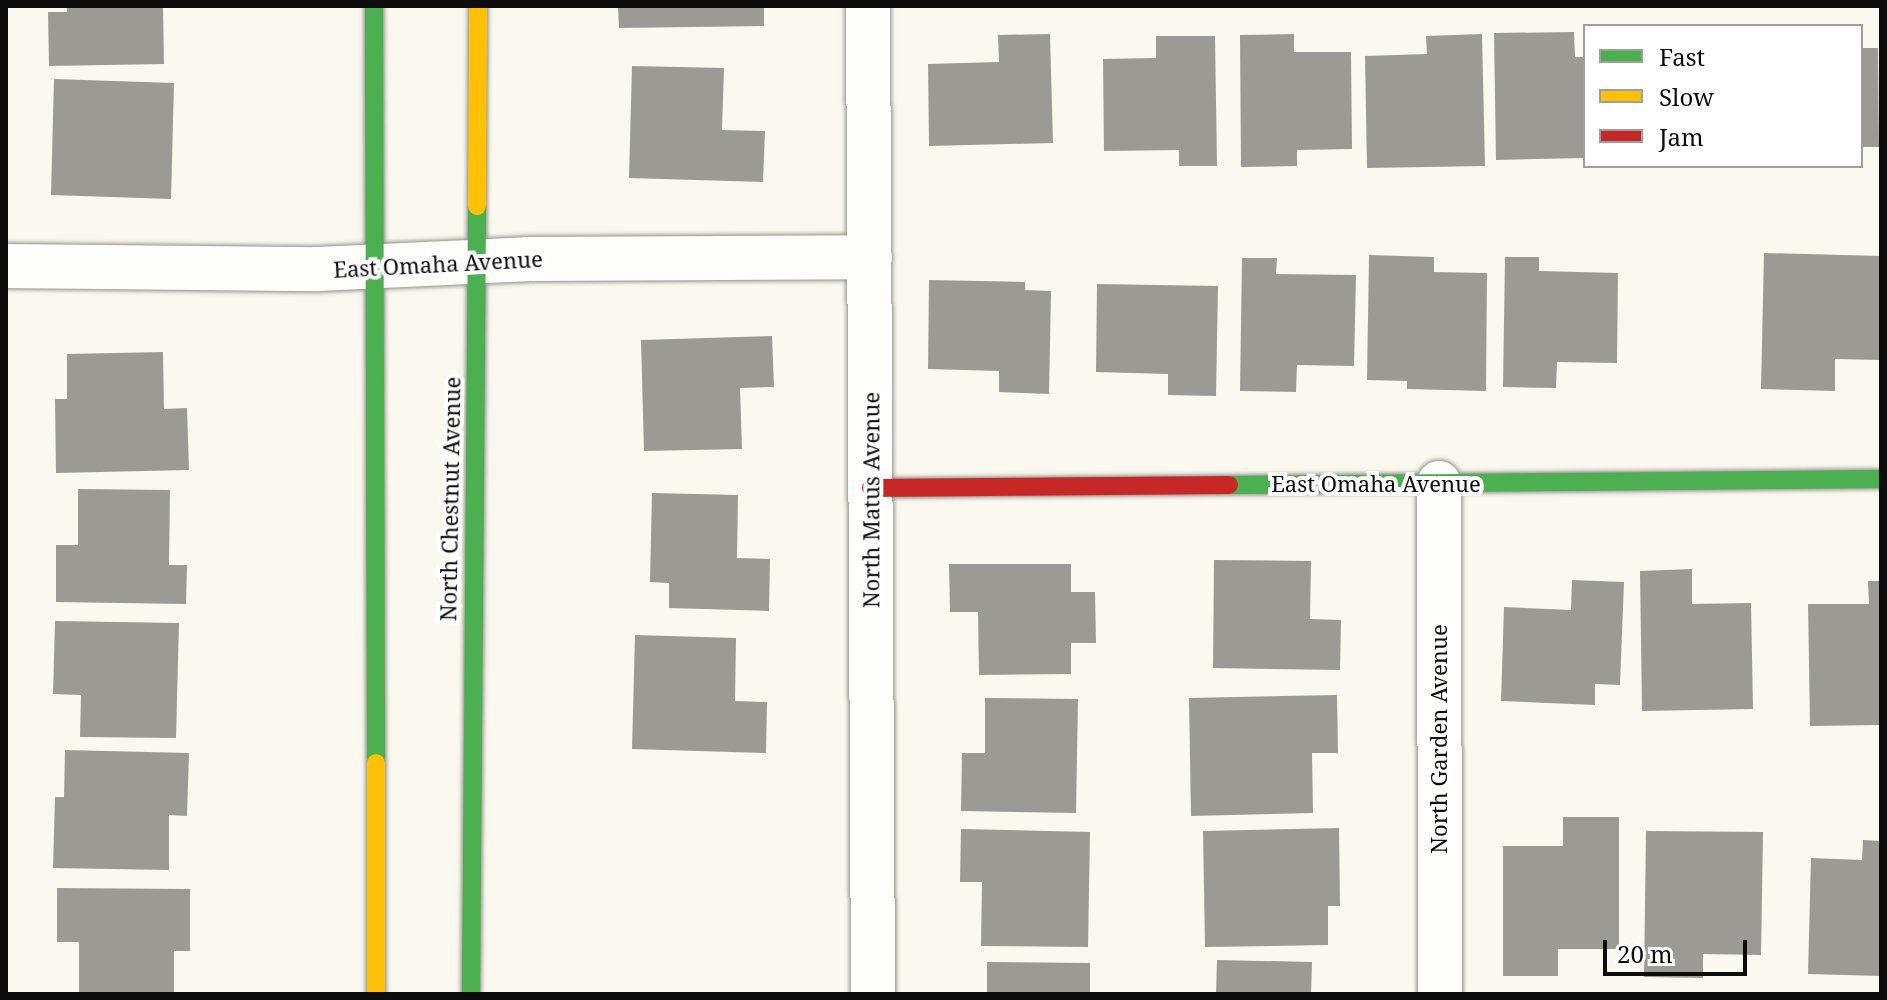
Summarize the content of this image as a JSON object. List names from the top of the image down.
{
  "streets": {
    "main road": ["East Omaha Avenue", "North Chestnut Avenue"],
    "street": ["North Matus Avenue", "North Garden Avenue"]
  },
  "crossings": [
    ["East Omaha Avenue", "North Chestnut Avenue"],
    ["East Omaha Avenue", "North Matus Avenue"],
    ["East Omaha Avenue", "North Garden Avenue"]
  ],
  "legend": ["Fast", "Slow", "Jam"],
  "scale_bar": "20 m"
}
